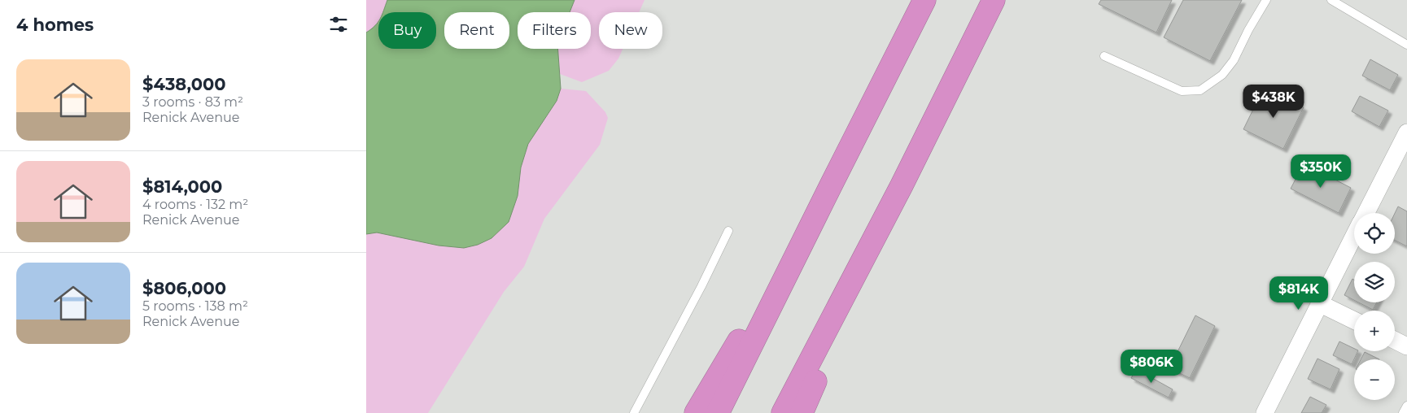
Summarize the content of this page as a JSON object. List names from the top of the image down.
{
  "page": {
    "heading": "4 homes",
    "chip": [
      "Buy",
      "Rent",
      "Filters",
      "New"
    ],
    "list": [
      {
        "name": "$438,000",
        "note": "3 rooms · 83 m² · Renick Avenue"
      },
      {
        "name": "$814,000",
        "note": "4 rooms · 132 m² · Renick Avenue"
      },
      {
        "name": "$806,000",
        "note": "5 rooms · 138 m² · Renick Avenue"
      }
    ],
    "price": [
      "$438K",
      "$350K",
      "$814K",
      "$806K"
    ],
    "map_buttons": ["+", "−"]
  }
}
